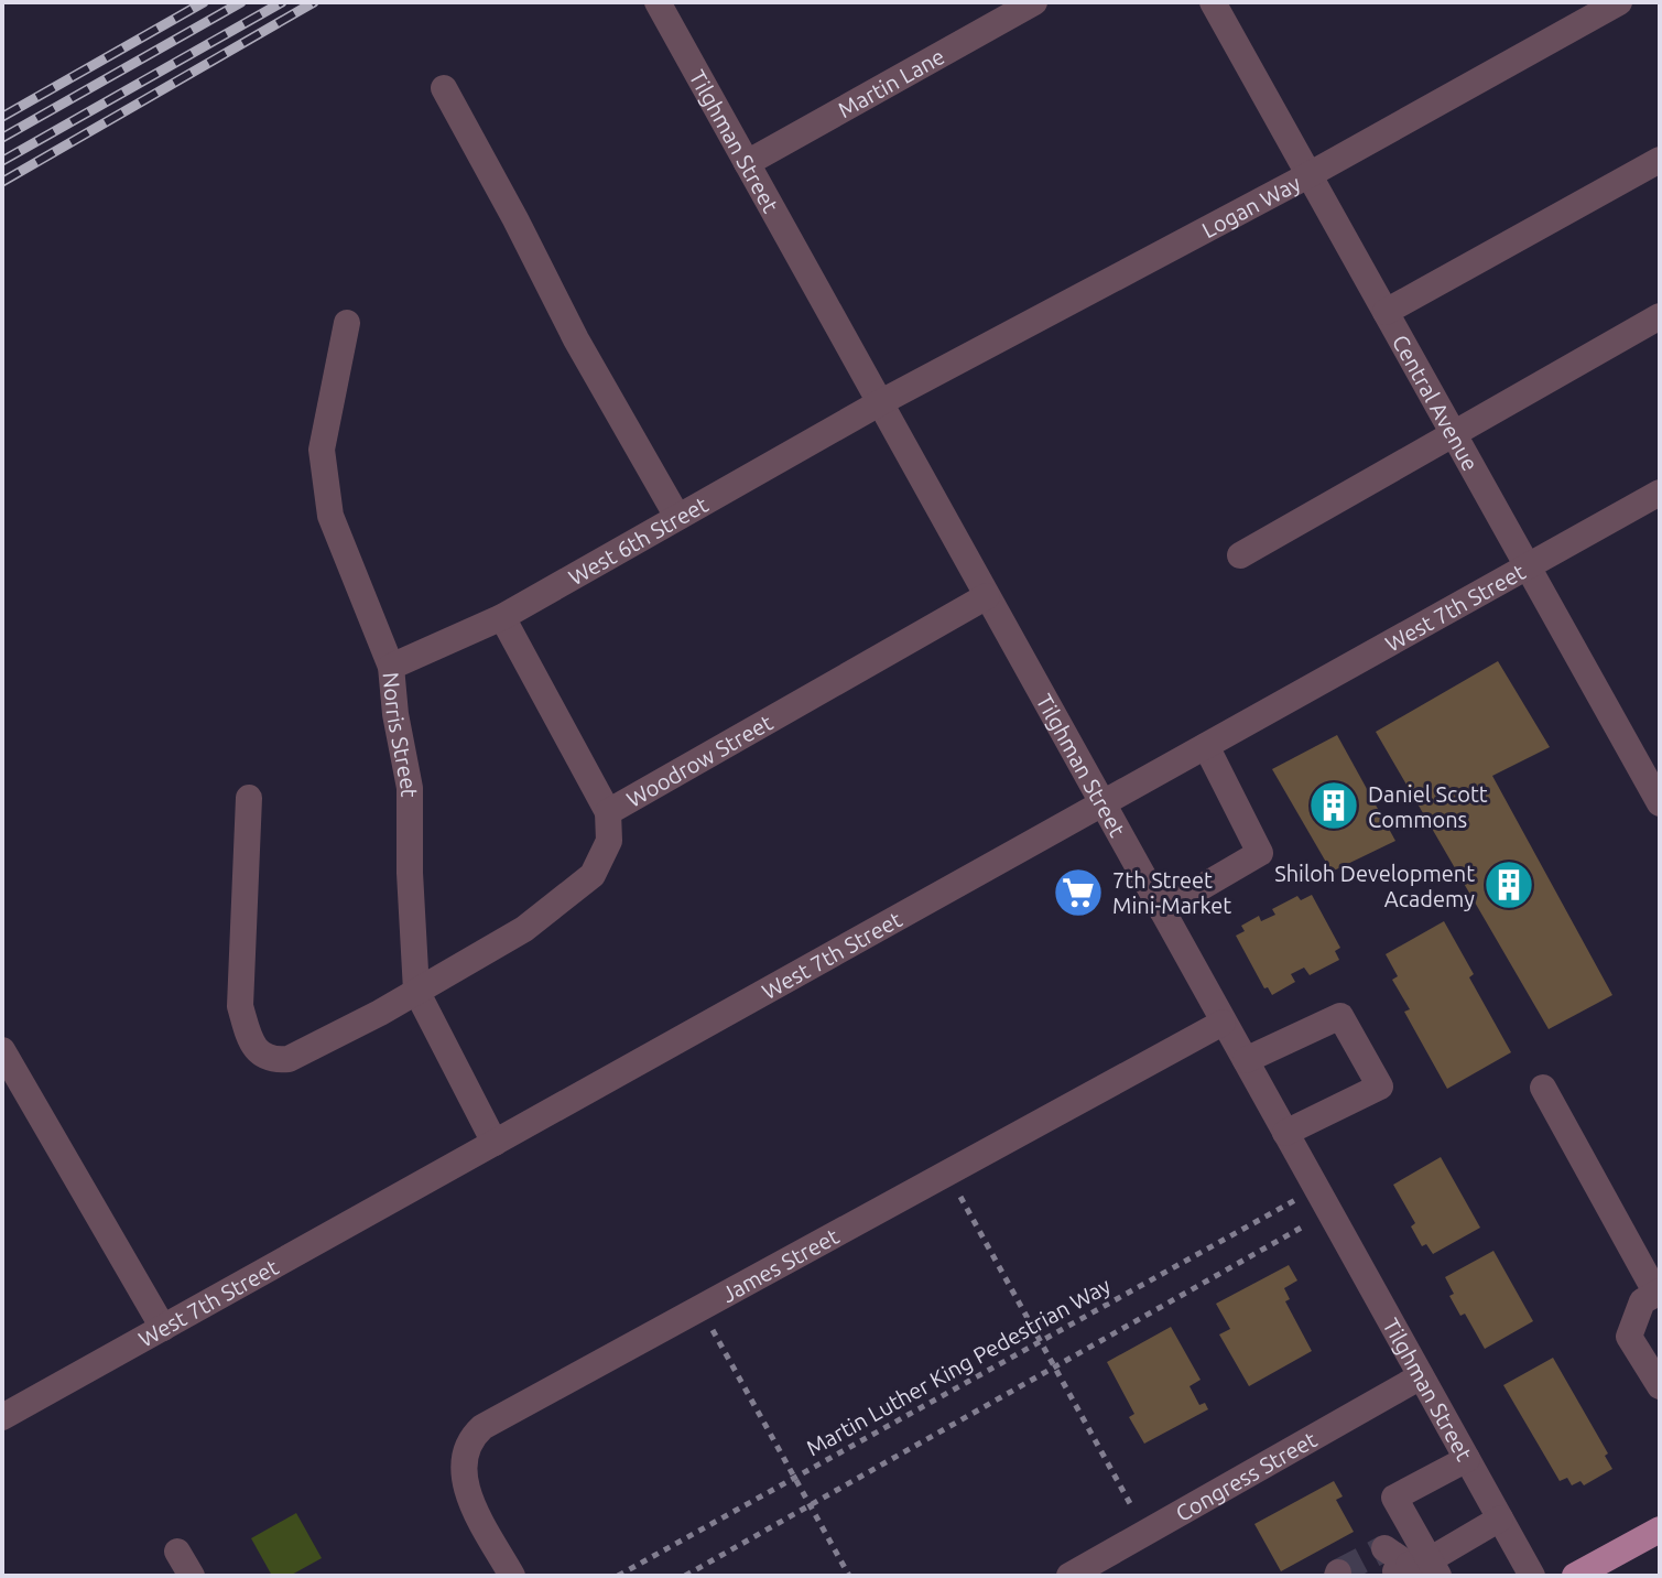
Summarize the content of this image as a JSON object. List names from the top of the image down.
{
  "streets": {
    "street": [
      "Martin Lane",
      "Tilghman Street",
      "Logan Way",
      "Central Avenue",
      "West 6th Street",
      "West 7th Street",
      "Norris Street",
      "Woodrow Street",
      "James Street",
      "Congress Street"
    ],
    "path": ["Martin Luther King Pedestrian Way"]
  },
  "crossings": [
    ["Martin Lane", "Tilghman Street"],
    ["Tilghman Street", "Logan Way"],
    ["Tilghman Street", "West 6th Street"],
    ["Tilghman Street", "West 7th Street"],
    ["Tilghman Street", "Woodrow Street"],
    ["Tilghman Street", "James Street"],
    ["Tilghman Street", "Martin Luther King Pedestrian Way"],
    ["Tilghman Street", "Congress Street"],
    ["Logan Way", "Central Avenue"],
    ["Logan Way", "West 6th Street"],
    ["Central Avenue", "West 7th Street"],
    ["West 6th Street", "Norris Street"],
    ["West 7th Street", "Norris Street"],
    ["Norris Street", "Woodrow Street"]
  ],
  "places": {
    "building": ["Daniel Scott Commons", "Shiloh Development Academy"],
    "supermarket": ["7th Street Mini-Market"]
  }
}
